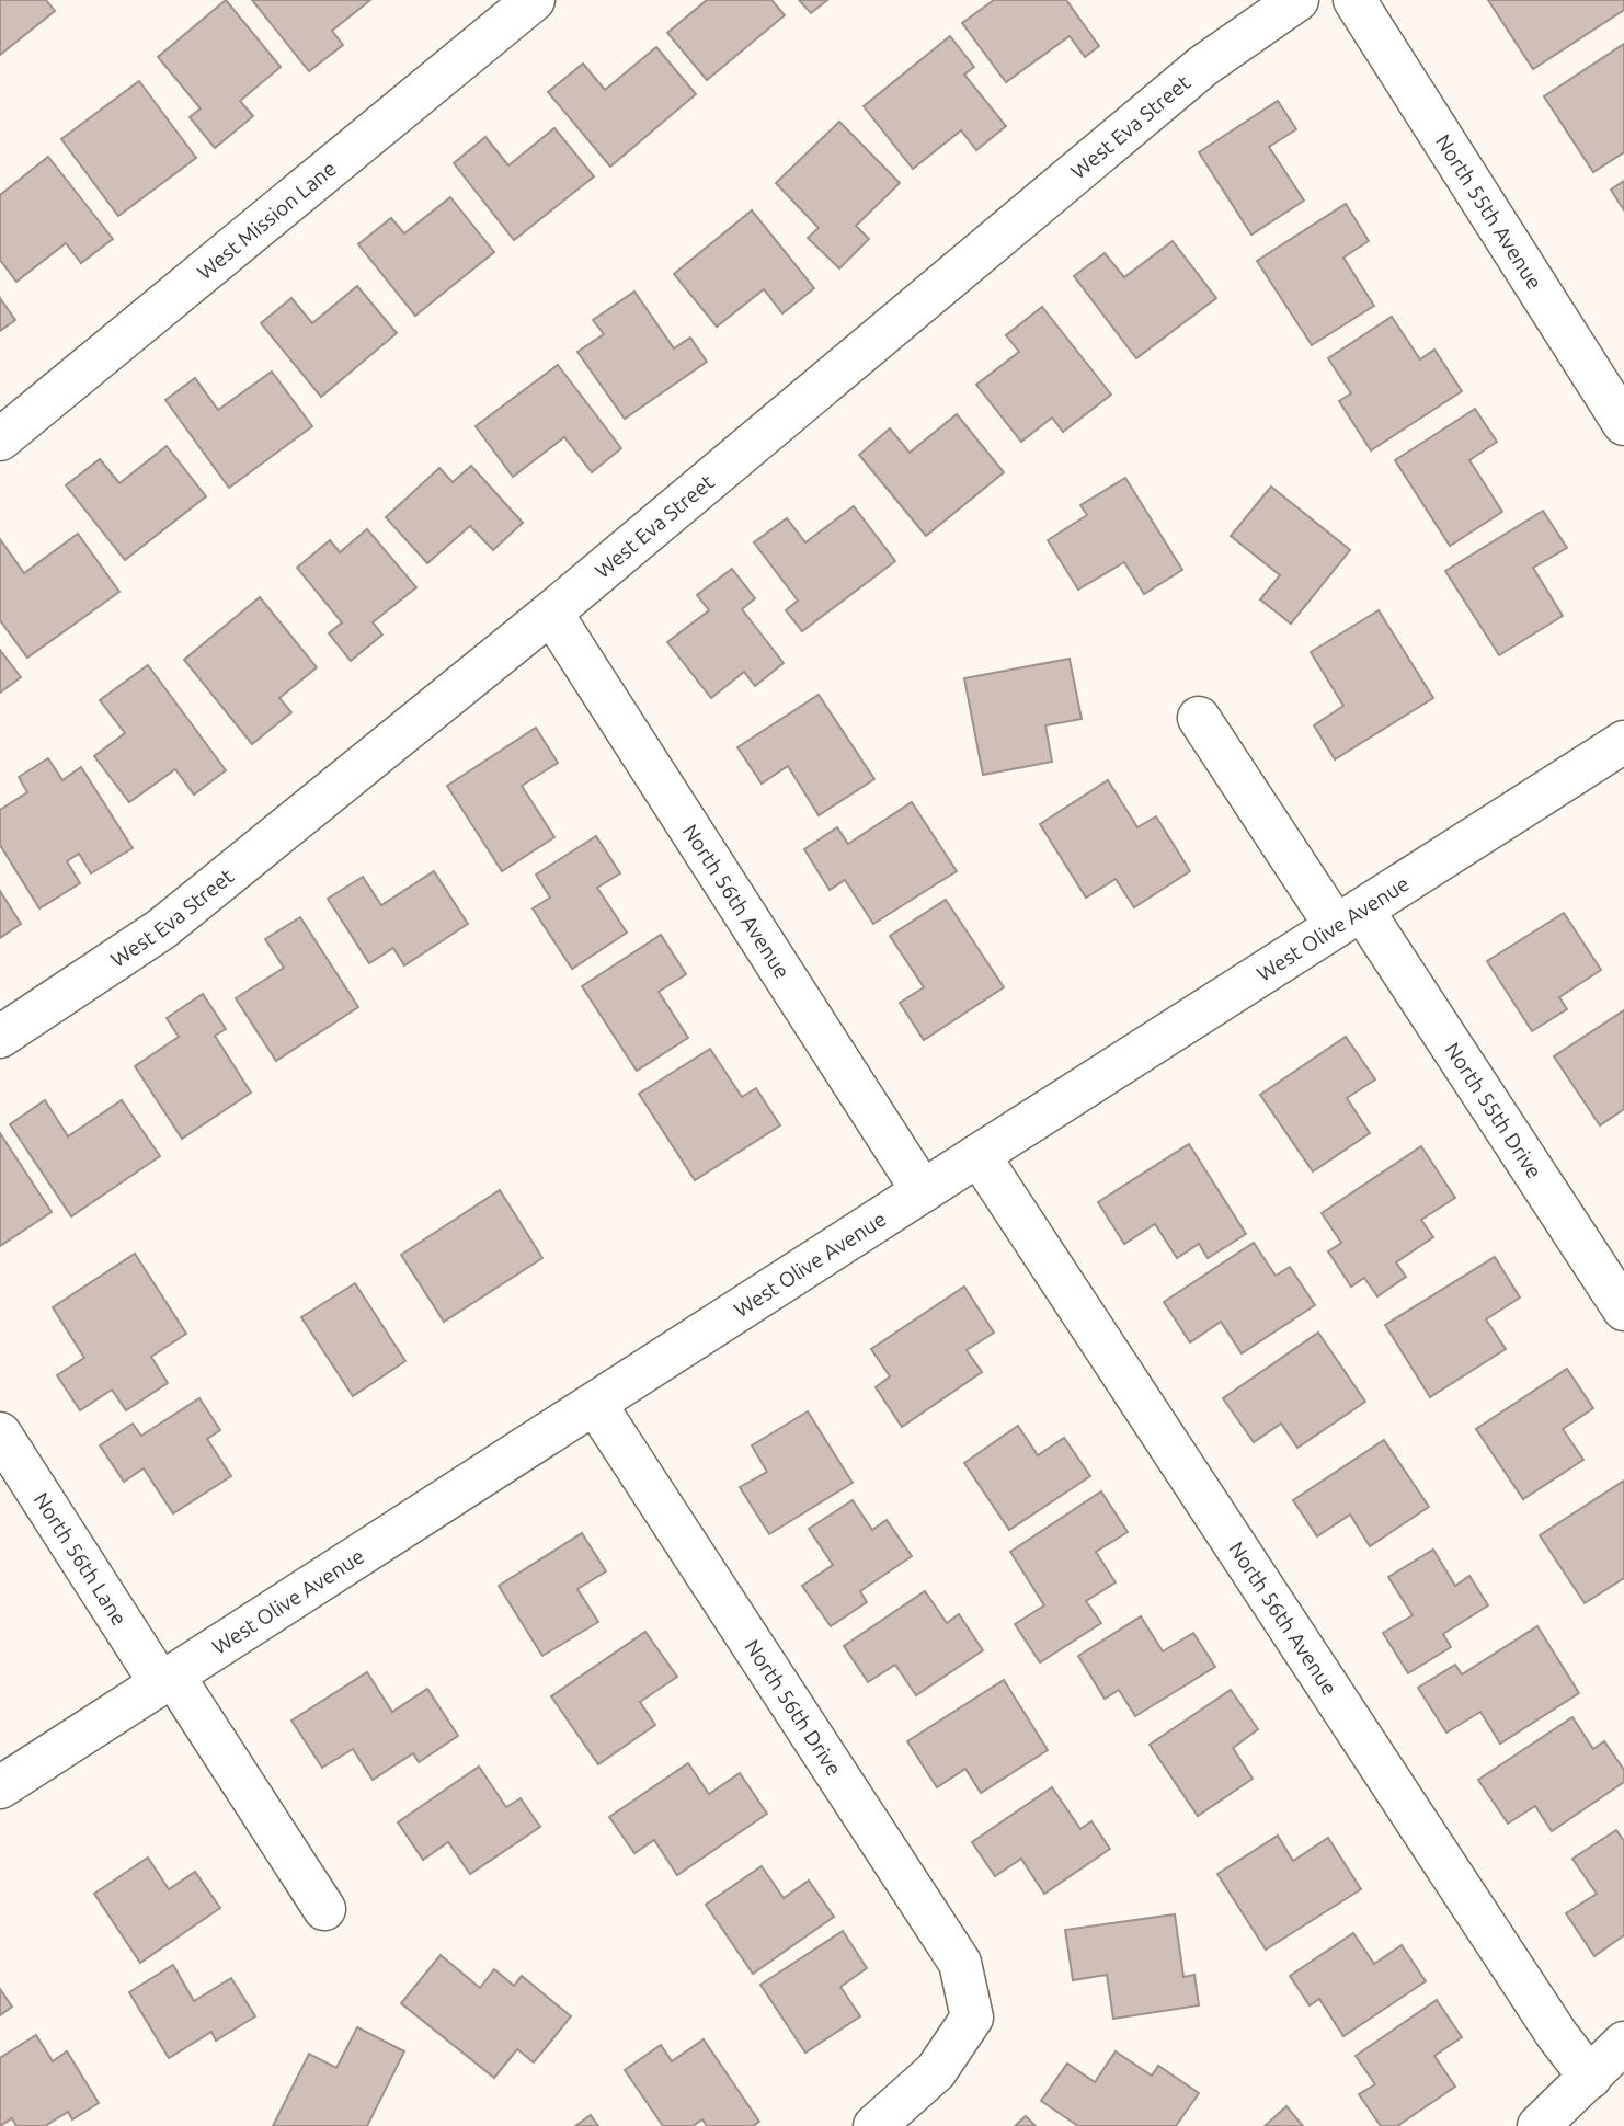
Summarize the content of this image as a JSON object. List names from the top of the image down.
{
  "streets": {
    "street": [
      "West Eva Street",
      "North 55th Avenue",
      "West Mission Lane",
      "North 56th Avenue",
      "West Olive Avenue",
      "North 55th Drive",
      "North 56th Lane",
      "North 56th Drive"
    ]
  },
  "crossings": [
    ["West Eva Street", "North 56th Avenue"],
    ["North 56th Avenue", "West Olive Avenue"],
    ["West Olive Avenue", "North 55th Drive"],
    ["West Olive Avenue", "North 56th Lane"],
    ["West Olive Avenue", "North 56th Drive"]
  ]
}
